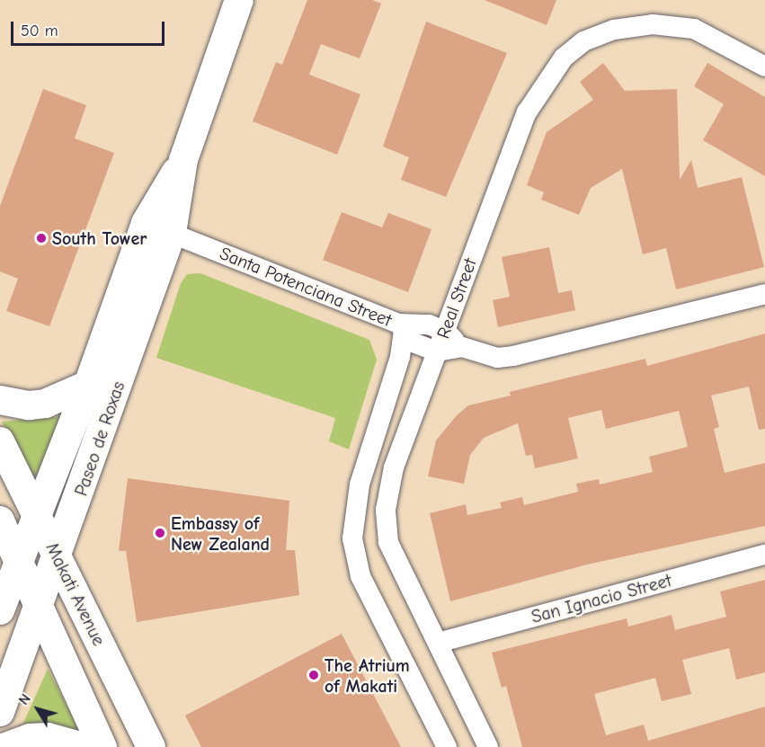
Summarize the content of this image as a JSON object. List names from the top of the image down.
{
  "streets": {
    "main road": ["Paseo de Roxas", "Makati Avenue"],
    "street": ["Santa Potenciana Street", "Real Street", "San Ignacio Street"]
  },
  "crossings": [
    ["Santa Potenciana Street", "Real Street"],
    ["Santa Potenciana Street", "Paseo de Roxas"],
    ["Real Street", "San Ignacio Street"],
    ["Paseo de Roxas", "Makati Avenue"]
  ],
  "places": ["South Tower", "Embassy of New Zealand", "The Atrium of Makati"],
  "scale_bar": "50 m",
  "north": "top left"
}
